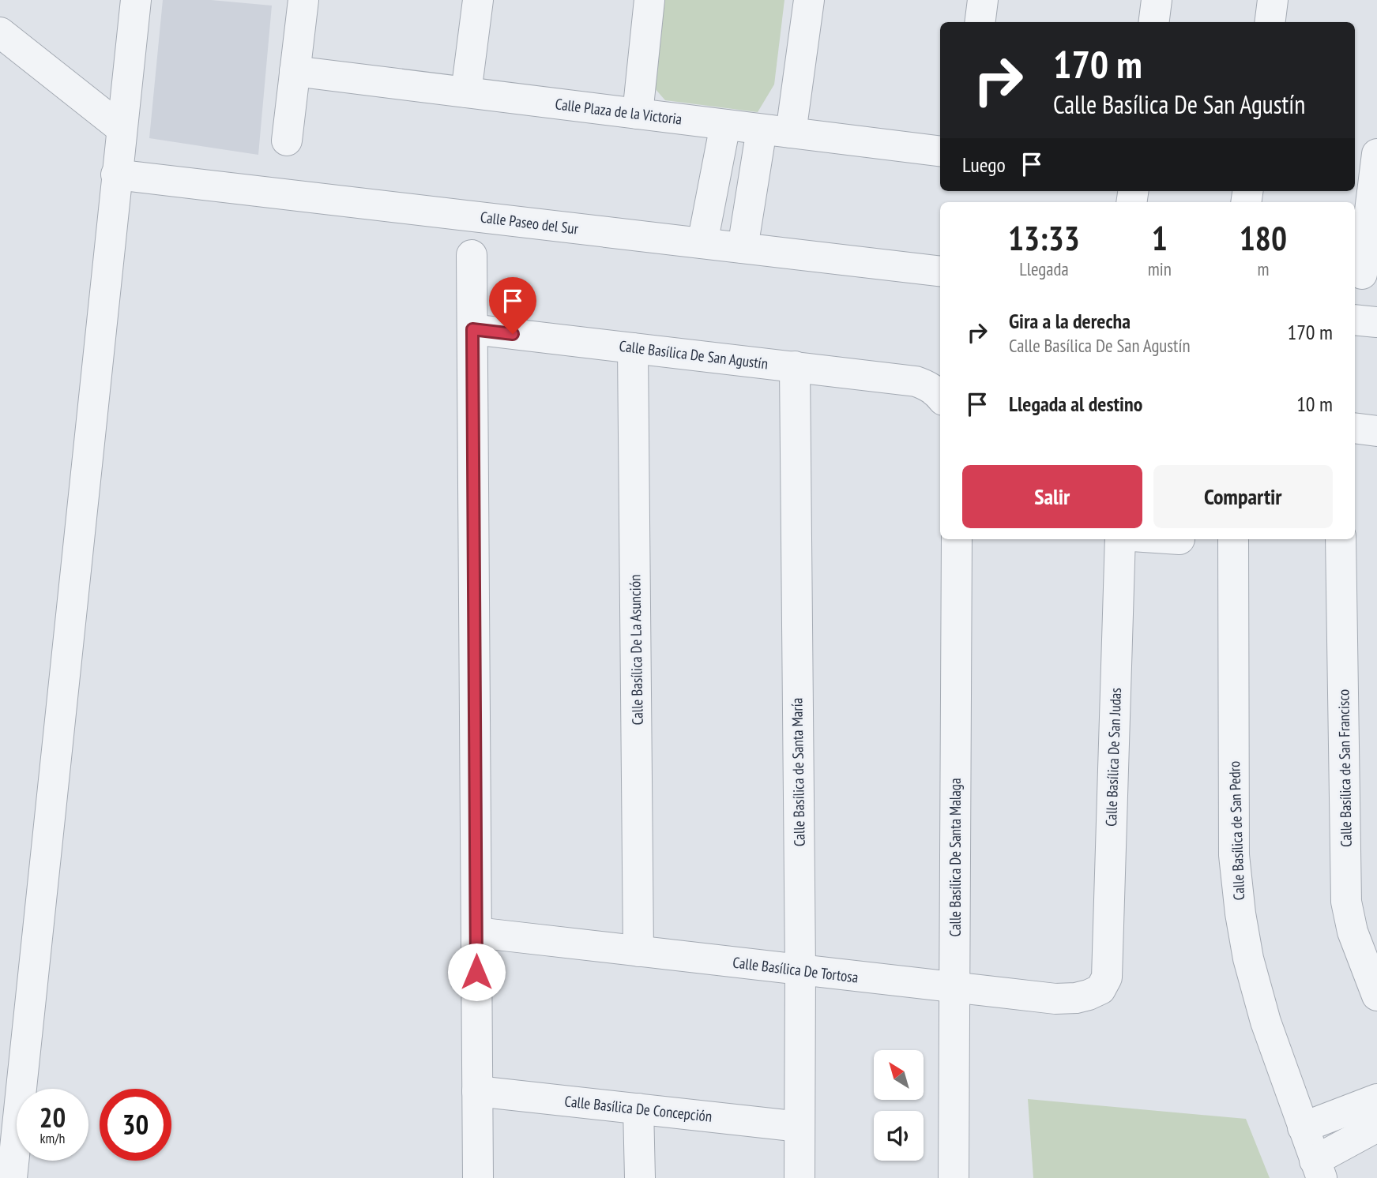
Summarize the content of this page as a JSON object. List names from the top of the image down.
{
  "streets": {
    "street": [
      "Calle Plaza de la Victoria",
      "Calle Paseo del Sur",
      "Calle Basílica De San Agustín",
      "Calle Basílica De La Asunción",
      "Calle Basílica De San Judas",
      "Calle Basílica de San Francisco",
      "Calle Basílica de Santa María",
      "Calle Basílica de San Pedro",
      "Calle Basílica De Santa Malaga",
      "Calle Basílica De Tortosa",
      "Calle Basílica De Concepción"
    ]
  },
  "crossings": [
    ["Calle Basílica De San Agustín", "Calle Basílica De La Asunción"],
    ["Calle Basílica De San Agustín", "Calle Basílica de Santa María"],
    ["Calle Basílica De La Asunción", "Calle Basílica De Tortosa"],
    ["Calle Basílica De San Judas", "Calle Basílica De Tortosa"],
    ["Calle Basílica de Santa María", "Calle Basílica De Tortosa"],
    ["Calle Basílica de Santa María", "Calle Basílica De Concepción"],
    ["Calle Basílica De Santa Malaga", "Calle Basílica De Tortosa"]
  ],
  "north": "top left",
  "page": {
    "turn": ["170 m", "Calle Basílica De San Agustín"],
    "then": "Luego",
    "eta": [
      "13:33",
      "Llegada",
      "1",
      "min",
      "180",
      "m"
    ],
    "list": [
      {
        "name": "Gira a la derecha",
        "note": "Calle Basílica De San Agustín",
        "value": "170 m"
      },
      {
        "name": "Llegada al destino",
        "value": "10 m"
      }
    ],
    "buttons": ["Salir", "Compartir"],
    "speed": "20 km/h",
    "limit": "30"
  }
}
